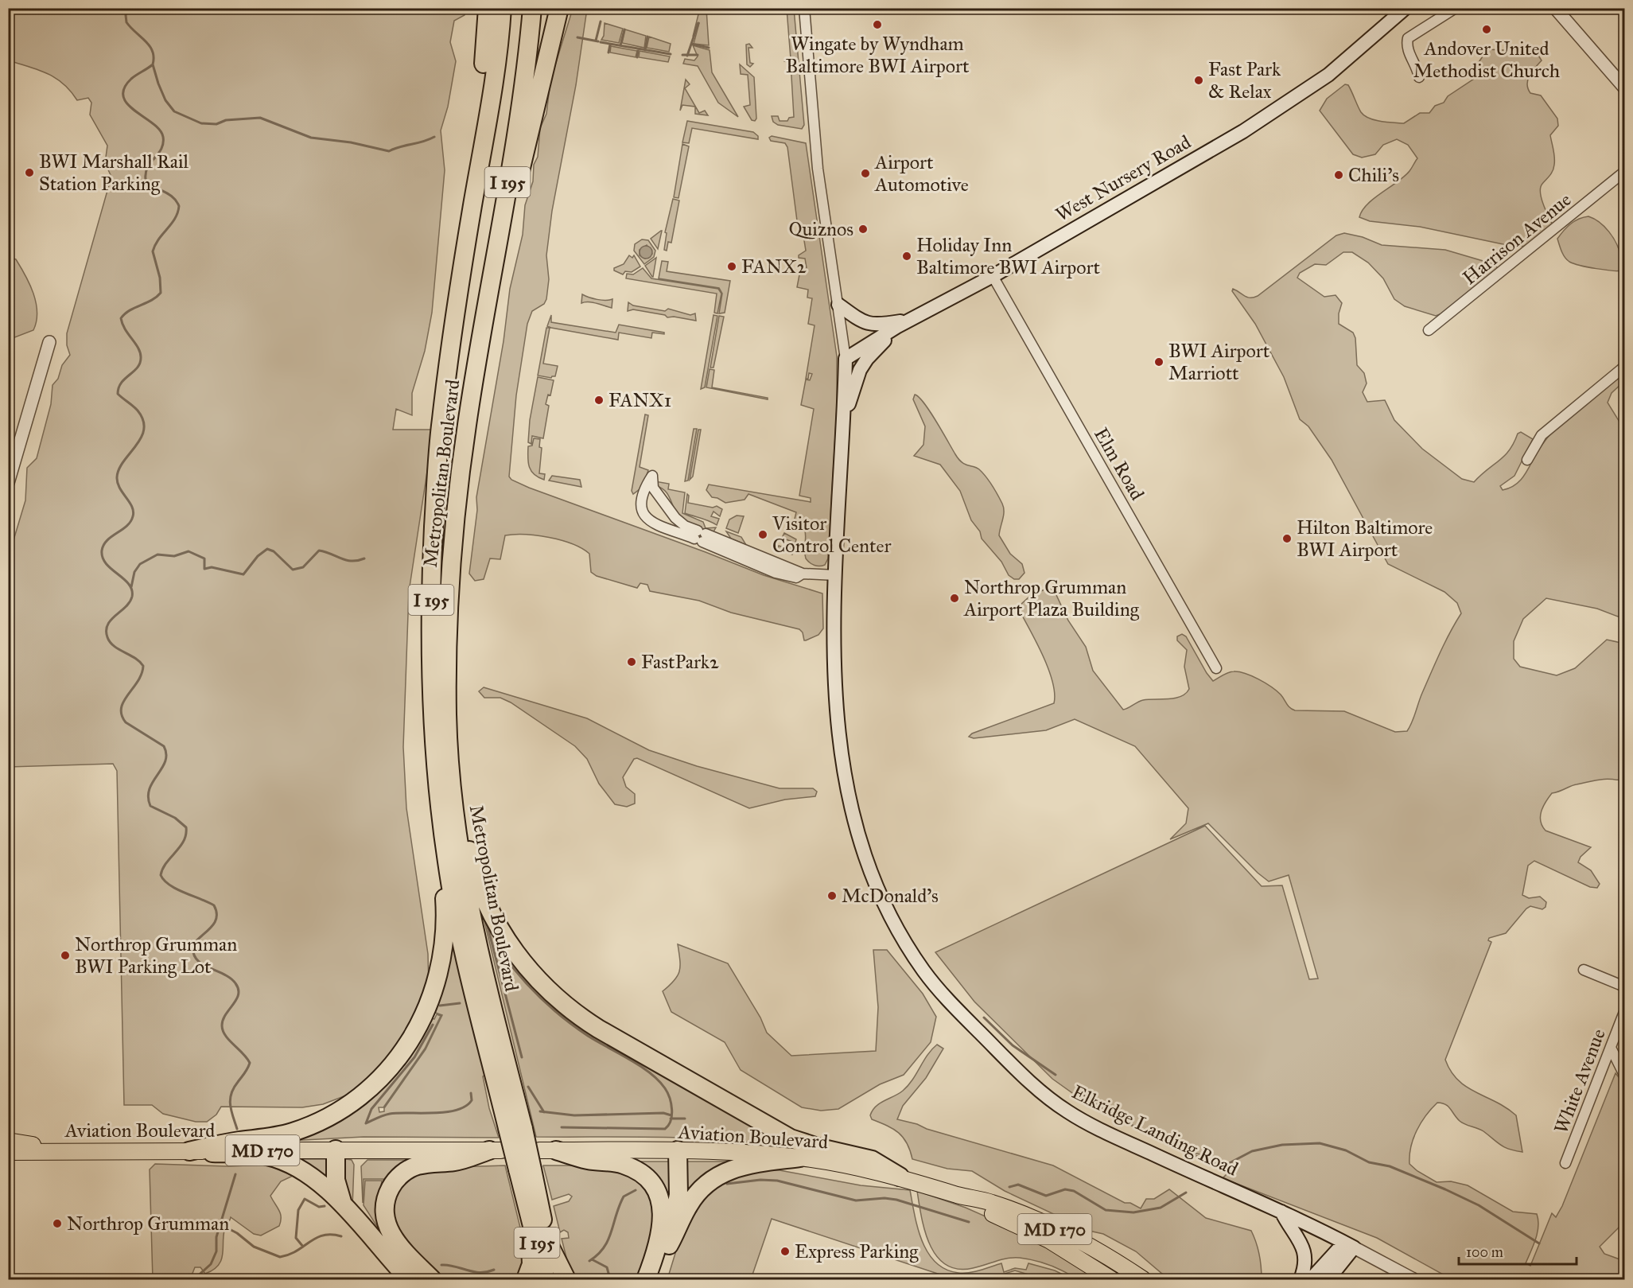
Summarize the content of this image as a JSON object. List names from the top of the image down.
{
  "streets": {
    "highway": ["I 195", "Metropolitan Boulevard"],
    "main road": [
      "West Nursery Road",
      "Aviation Boulevard",
      "Elkridge Landing Road",
      "MD 170"
    ],
    "street": ["Harrison Avenue", "Elm Road", "White Avenue"]
  },
  "crossings": [
    ["West Nursery Road", "Elm Road"],
    ["West Nursery Road", "Elkridge Landing Road"]
  ],
  "places": [
    "Wingate by Wyndham Baltimore BWI Airport",
    "Andover United Methodist Church",
    "Fast Park & Relax",
    "BWI Marshall Rail Station Parking",
    "Airport Automotive",
    "Chili's",
    "Quiznos",
    "Holiday Inn Baltimore BWI Airport",
    "FANX2",
    "BWI Airport Marriott",
    "FANX1",
    "Visitor Control Center",
    "Hilton Baltimore BWI Airport",
    "Northrop Grumman Airport Plaza Building",
    "FastPark2",
    "McDonald's",
    "Northrop Grumman BWI Parking Lot",
    "Northrop Grumman",
    "Express Parking"
  ],
  "scale_bar": "100 m"
}
